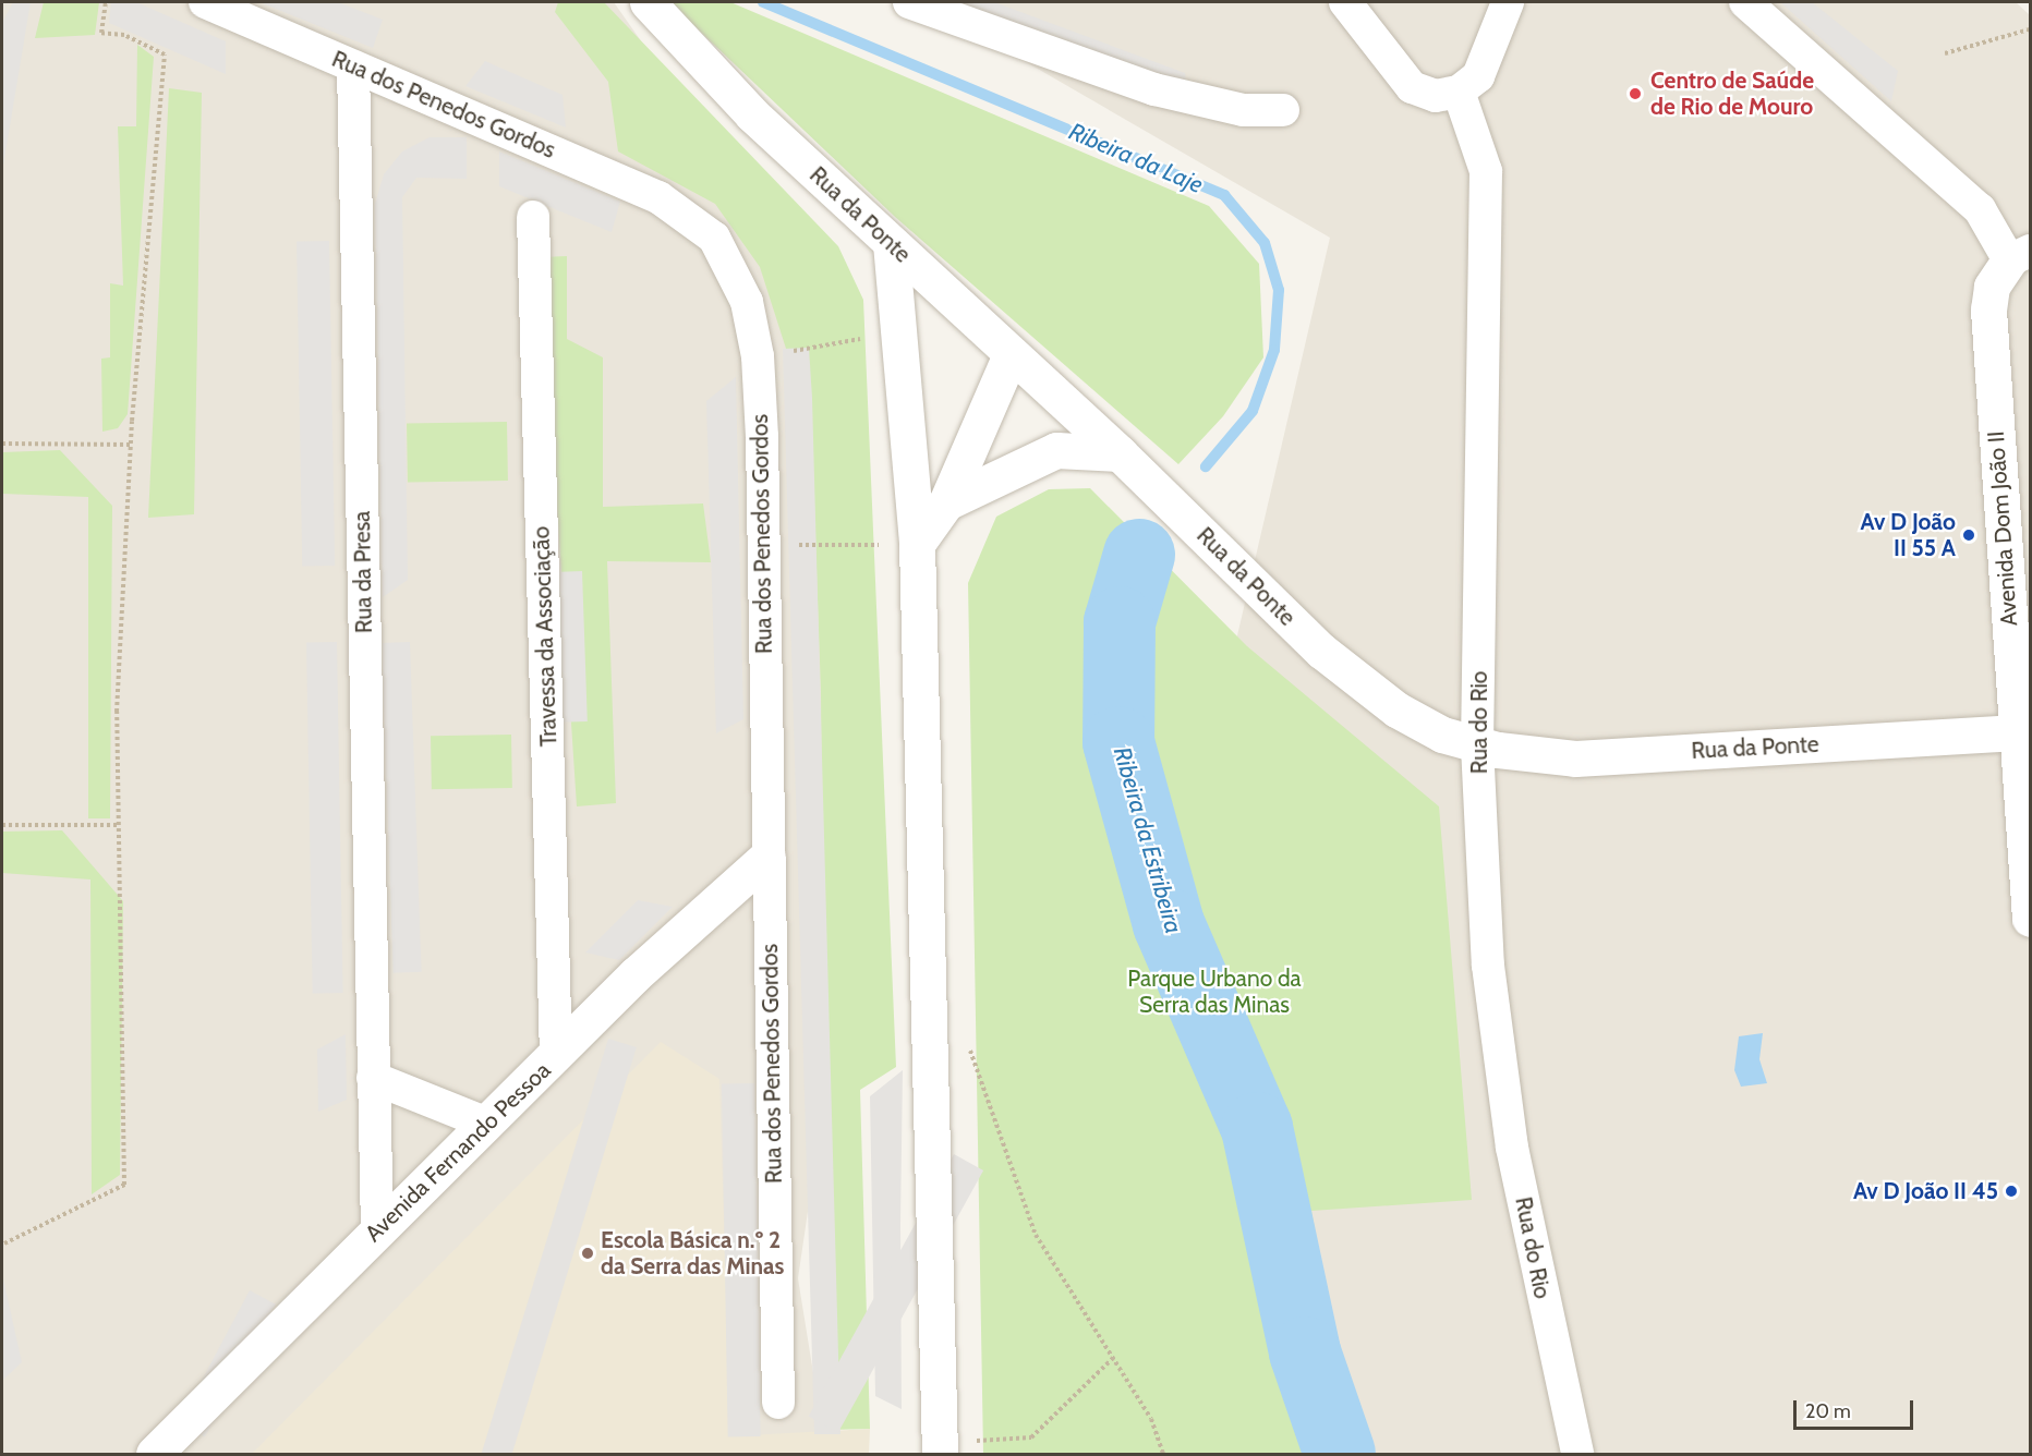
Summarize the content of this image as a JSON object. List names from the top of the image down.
{
  "streets": {
    "street": [
      "Rua dos Penedos Gordos",
      "Rua da Ponte",
      "Avenida Dom João II",
      "Rua da Presa",
      "Travessa da Associação",
      "Rua do Rio",
      "Avenida Fernando Pessoa"
    ]
  },
  "crossings": [
    ["Rua dos Penedos Gordos", "Rua da Presa"],
    ["Rua dos Penedos Gordos", "Avenida Fernando Pessoa"],
    ["Rua da Ponte", "Avenida Dom João II"],
    ["Rua da Ponte", "Rua do Rio"],
    ["Rua da Presa", "Avenida Fernando Pessoa"],
    ["Travessa da Associação", "Avenida Fernando Pessoa"]
  ],
  "water": ["Ribeira da Laje", "Ribeira da Estribeira"],
  "parks": ["Parque Urbano da Serra das Minas"],
  "places": [
    "Centro de Saúde de Rio de Mouro",
    "Av D João II 55 A",
    "Av D João II 45",
    "Escola Básica n.º 2 da Serra das Minas"
  ],
  "scale_bar": "20 m"
}
